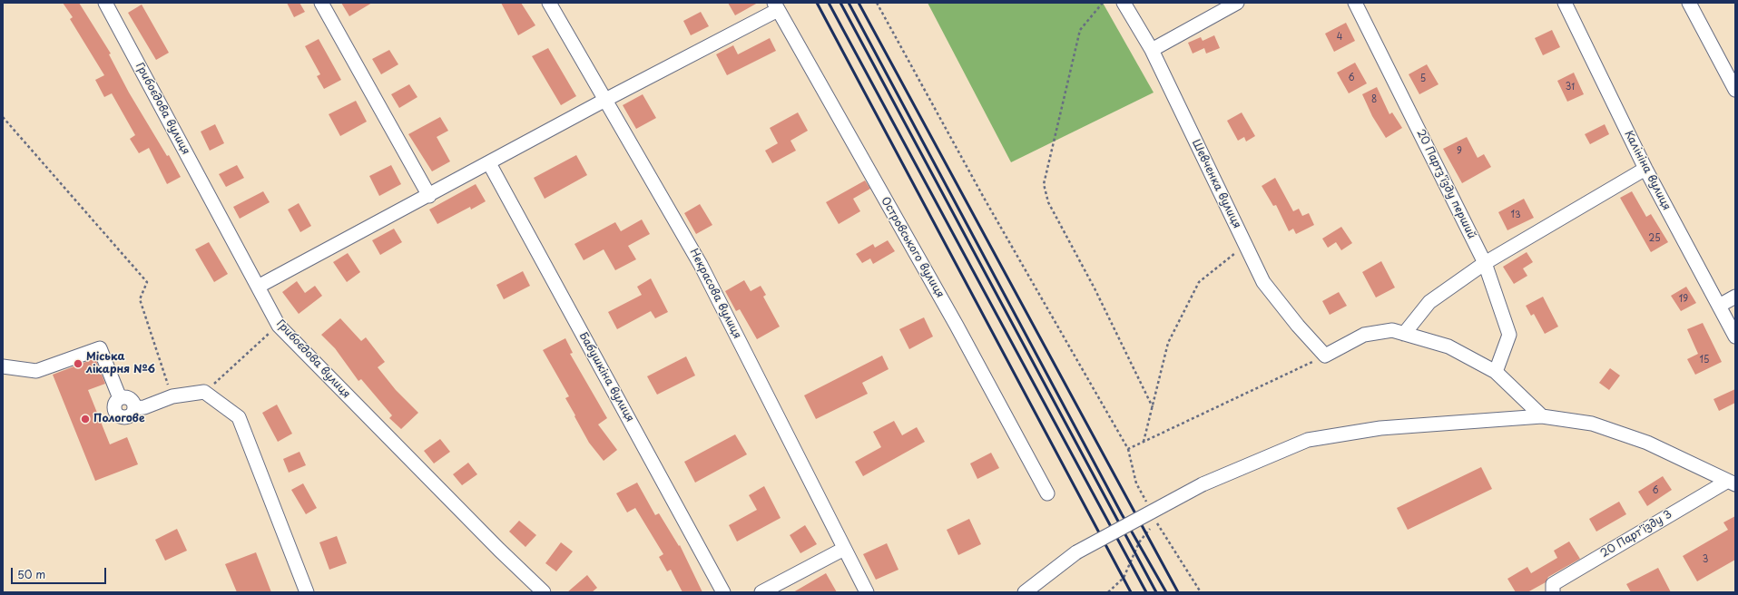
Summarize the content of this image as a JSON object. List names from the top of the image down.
{
  "streets": {
    "street": [
      "Грибоєдова вулиця",
      "Калініна вулиця",
      "Шевченка вулиця",
      "20 Партз'їзду перший",
      "Островського вулиця",
      "Некрасова вулиця",
      "Бабушкіна вулиця",
      "20 Парт'їзду 3"
    ]
  },
  "places": ["Міська лікарня №6", "Пологове"],
  "house_numbers": [
    "4",
    "6",
    "5",
    "31",
    "8",
    "9",
    "13",
    "25",
    "19",
    "15",
    "6",
    "3"
  ],
  "scale_bar": "50 m"
}
